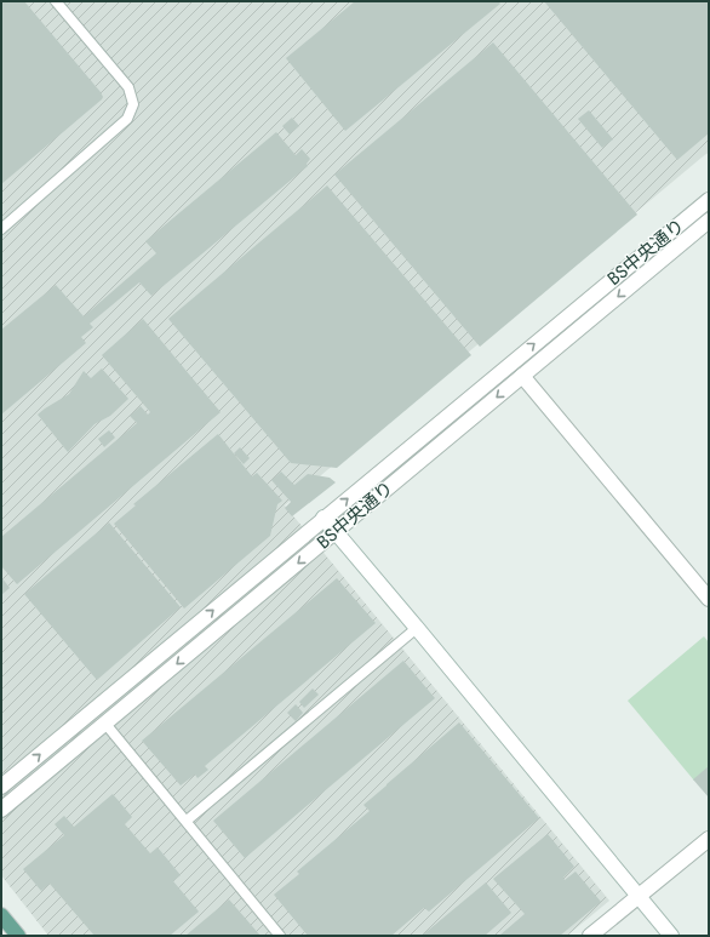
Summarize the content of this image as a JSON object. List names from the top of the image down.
{
  "streets": {
    "street": ["BS中央通り"]
  }
}
